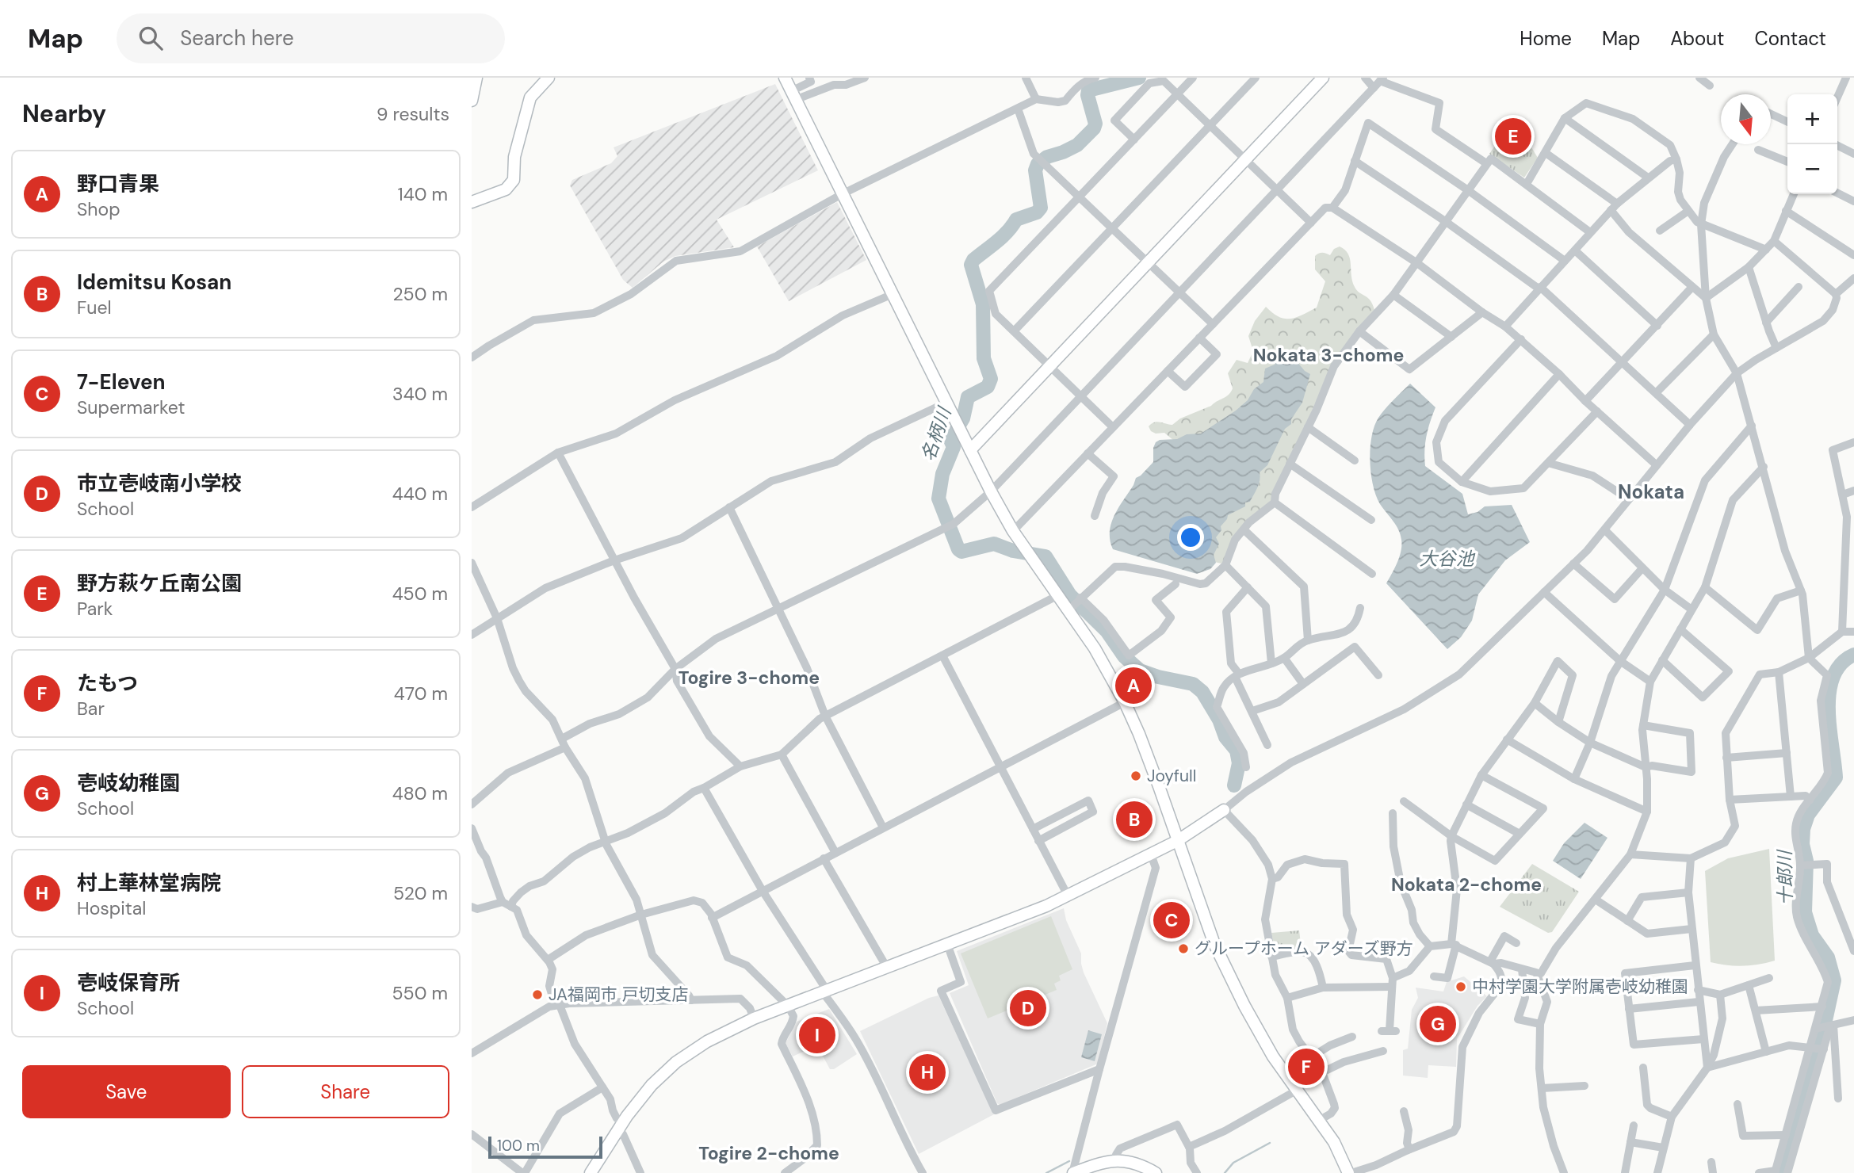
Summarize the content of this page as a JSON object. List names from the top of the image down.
{
  "districts": [
    "Nokata 3-chome",
    "Nokata",
    "Togire 3-chome",
    "Nokata 2-chome",
    "Togire 2-chome"
  ],
  "water": ["名柄川", "大谷池", "十郎川"],
  "places": [
    "Joyfull",
    "グループホーム アダーズ野方",
    "中村学園大学附属壱岐幼稚園",
    "JA福岡市 戸切支店"
  ],
  "scale_bar": "100 m",
  "north": "bottom",
  "page": {
    "header": "Map",
    "search": "Search here",
    "nav": [
      "Home",
      "Map",
      "About",
      "Contact"
    ],
    "heading": ["Nearby", "9 results"],
    "map_buttons": ["+", "−"],
    "pins": [
      "E",
      "A",
      "B",
      "C",
      "D",
      "G",
      "I",
      "F",
      "H"
    ],
    "list": [
      {
        "mark": "A",
        "name": "野口青果",
        "note": "Shop",
        "value": "140 m"
      },
      {
        "mark": "B",
        "name": "Idemitsu Kosan",
        "note": "Fuel",
        "value": "250 m"
      },
      {
        "mark": "C",
        "name": "7-Eleven",
        "note": "Supermarket",
        "value": "340 m"
      },
      {
        "mark": "D",
        "name": "市立壱岐南小学校",
        "note": "School",
        "value": "440 m"
      },
      {
        "mark": "E",
        "name": "野方萩ケ丘南公園",
        "note": "Park",
        "value": "450 m"
      },
      {
        "mark": "F",
        "name": "たもつ",
        "note": "Bar",
        "value": "470 m"
      },
      {
        "mark": "G",
        "name": "壱岐幼稚園",
        "note": "School",
        "value": "480 m"
      },
      {
        "mark": "H",
        "name": "村上華林堂病院",
        "note": "Hospital",
        "value": "520 m"
      },
      {
        "mark": "I",
        "name": "壱岐保育所",
        "note": "School",
        "value": "550 m"
      }
    ],
    "buttons": ["Save", "Share"],
    "scale": "100 m"
  }
}
